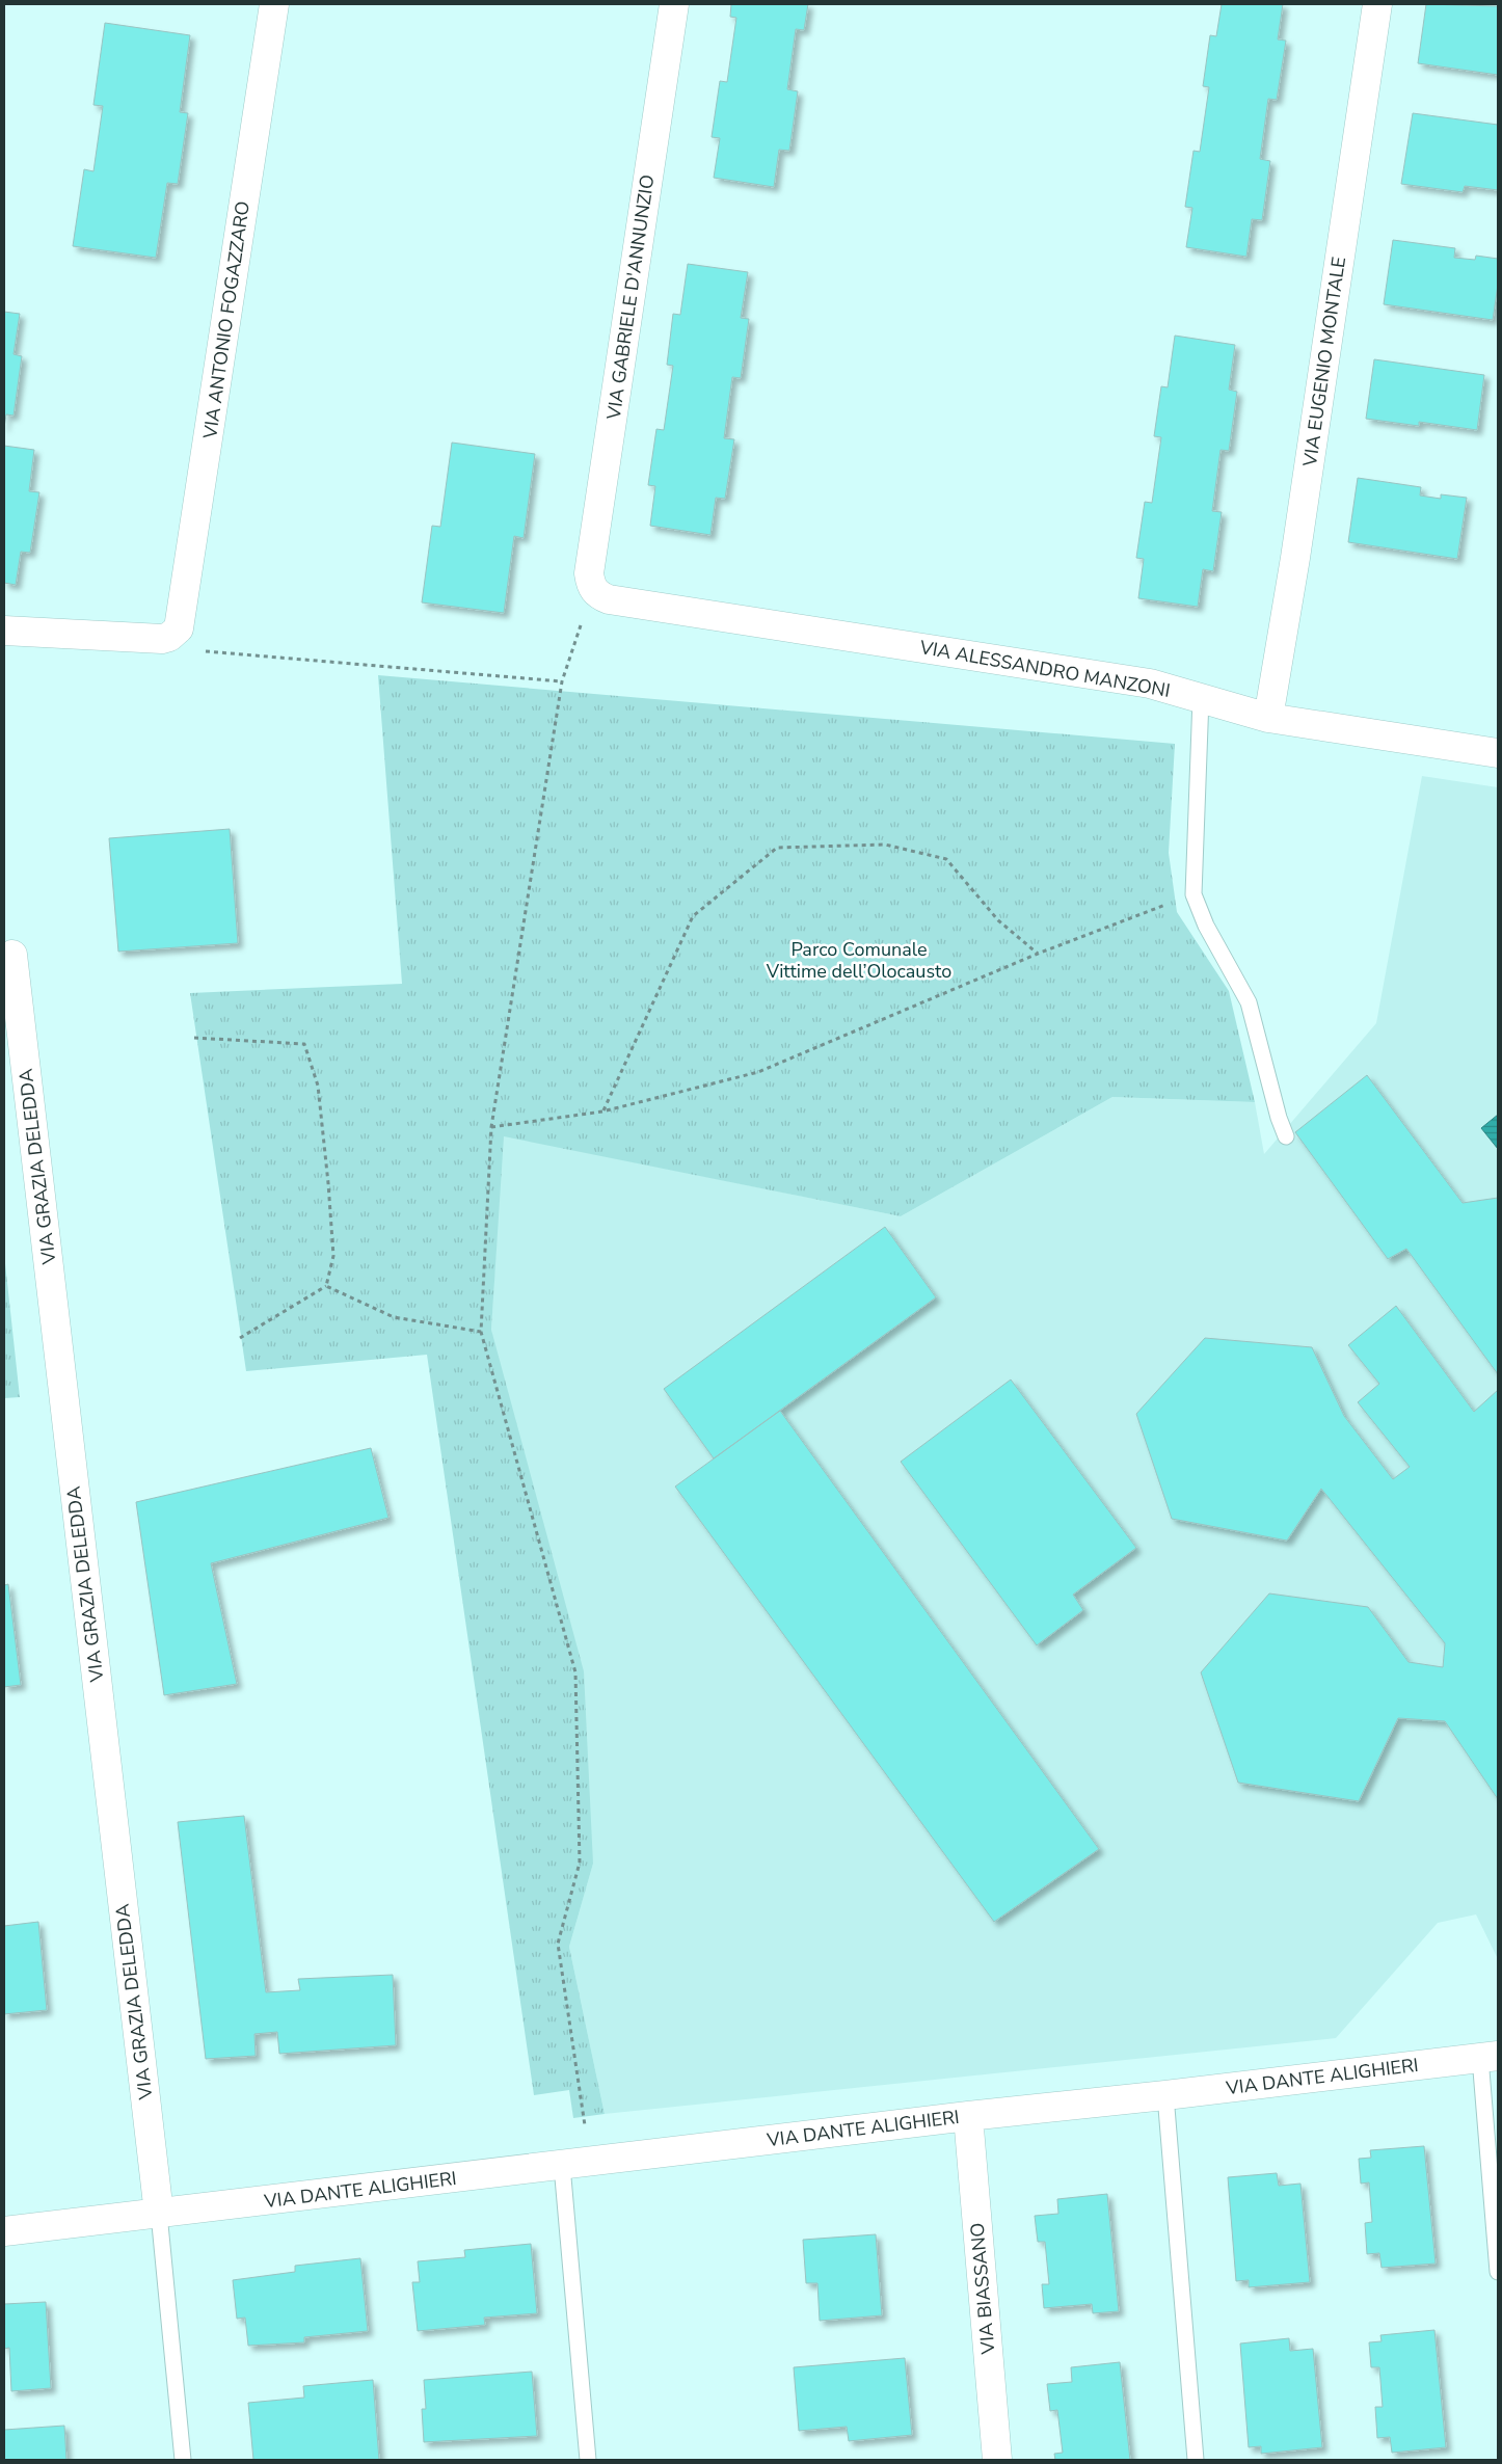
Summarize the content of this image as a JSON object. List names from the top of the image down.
{
  "streets": {
    "street": [
      "VIA GABRIELE D'ANNUNZIO",
      "VIA ANTONIO FOGAZZARO",
      "VIA EUGENIO MONTALE",
      "VIA ALESSANDRO MANZONI",
      "VIA GRAZIA DELEDDA",
      "VIA DANTE ALIGHIERI",
      "VIA BIASSANO"
    ]
  },
  "crossings": [
    ["VIA GABRIELE D'ANNUNZIO", "VIA ALESSANDRO MANZONI"],
    ["VIA EUGENIO MONTALE", "VIA ALESSANDRO MANZONI"],
    ["VIA GRAZIA DELEDDA", "VIA DANTE ALIGHIERI"],
    ["VIA DANTE ALIGHIERI", "VIA BIASSANO"]
  ],
  "parks": ["Parco Comunale Vittime dell’Olocausto"]
}
